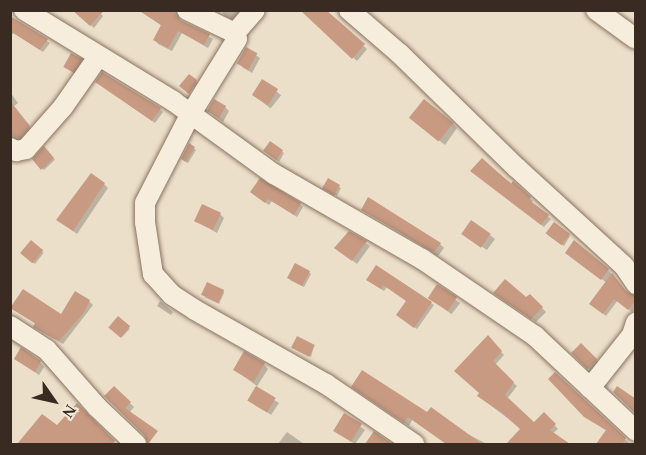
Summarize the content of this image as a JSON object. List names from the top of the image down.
{
  "north": "bottom right"
}
